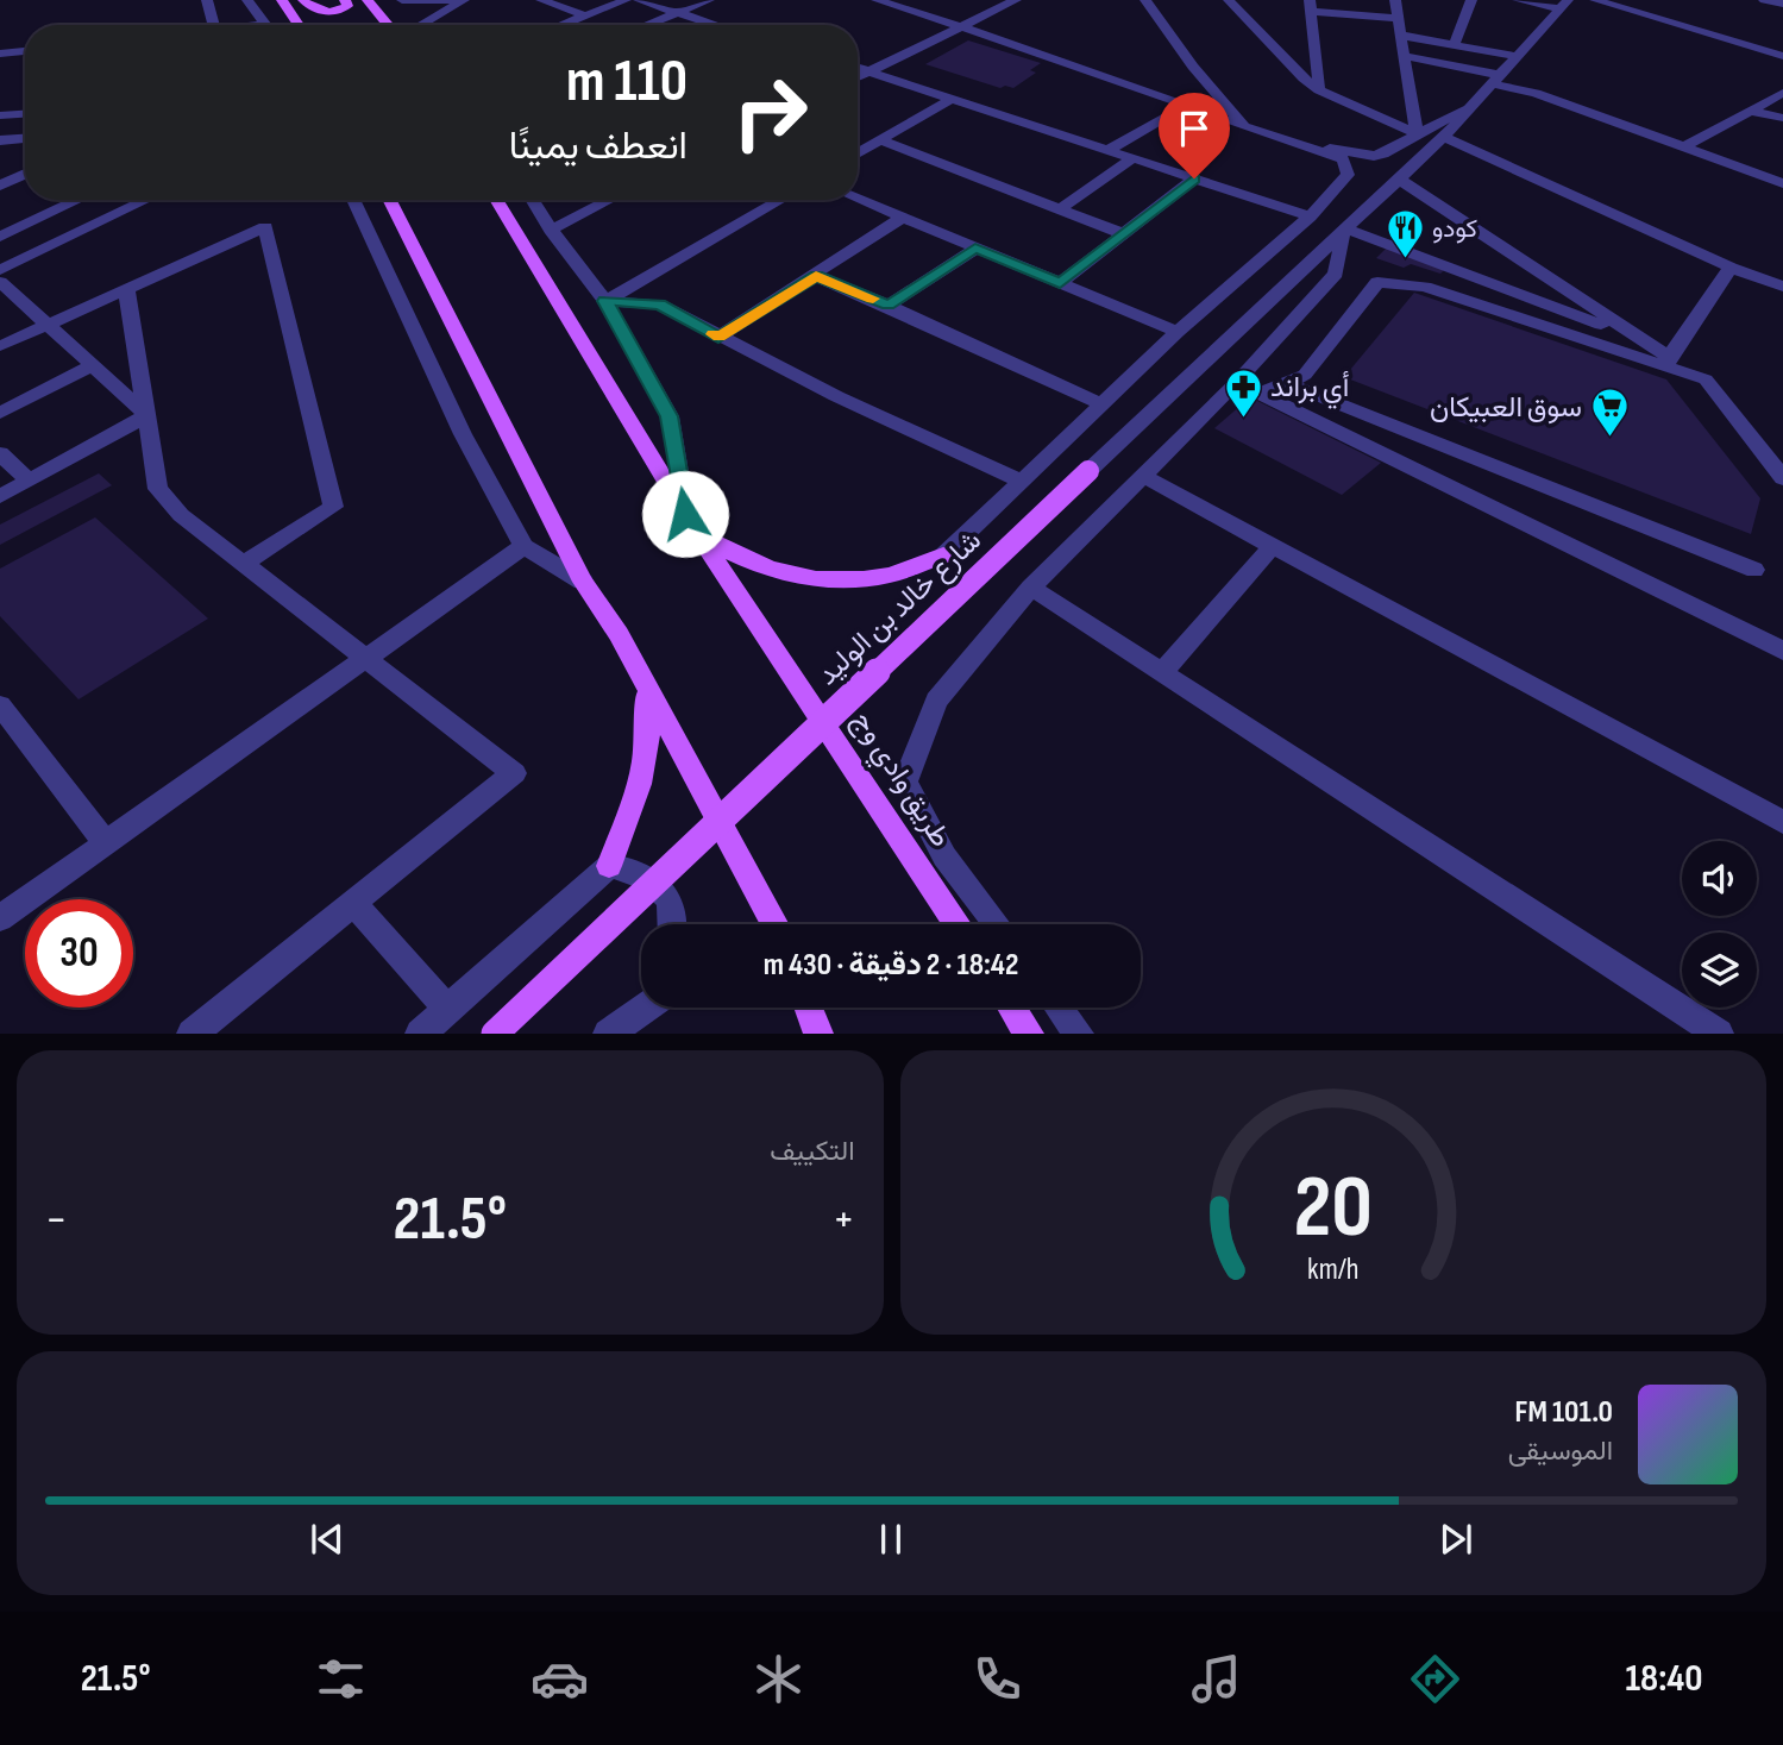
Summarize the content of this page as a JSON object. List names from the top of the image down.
{
  "streets": {
    "main road": ["شارع خالد بن الوليد", "طريق وادي وج"]
  },
  "places": {
    "restaurant": ["كودو"],
    "pharmacy": ["أي براند"],
    "supermarket": ["سوق العبيكان"]
  },
  "page": {
    "turn": ["110 m", "انعطف يمينًا"],
    "limit": "30",
    "trip": "18:42 · 2 دقيقة · 430 m",
    "tile": "التكييف",
    "heat": ["−", "21.5°", "+"],
    "song": ["101.0 FM", "الموسيقى"],
    "tabs": ["18:40", "21.5°"],
    "gauge": ["20", "km/h"]
  }
}
